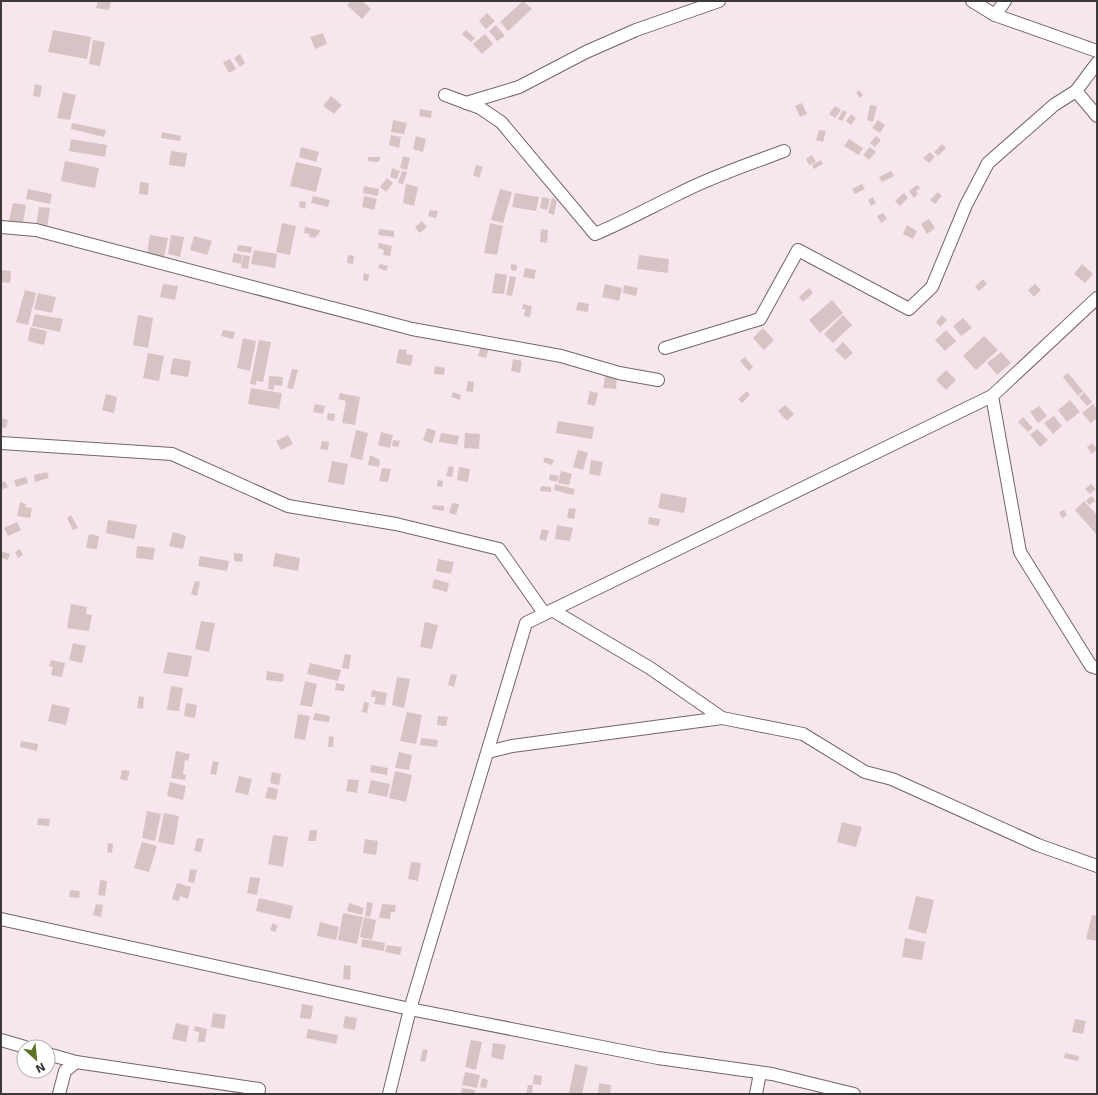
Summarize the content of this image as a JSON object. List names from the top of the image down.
{
  "north": "bottom right"
}
